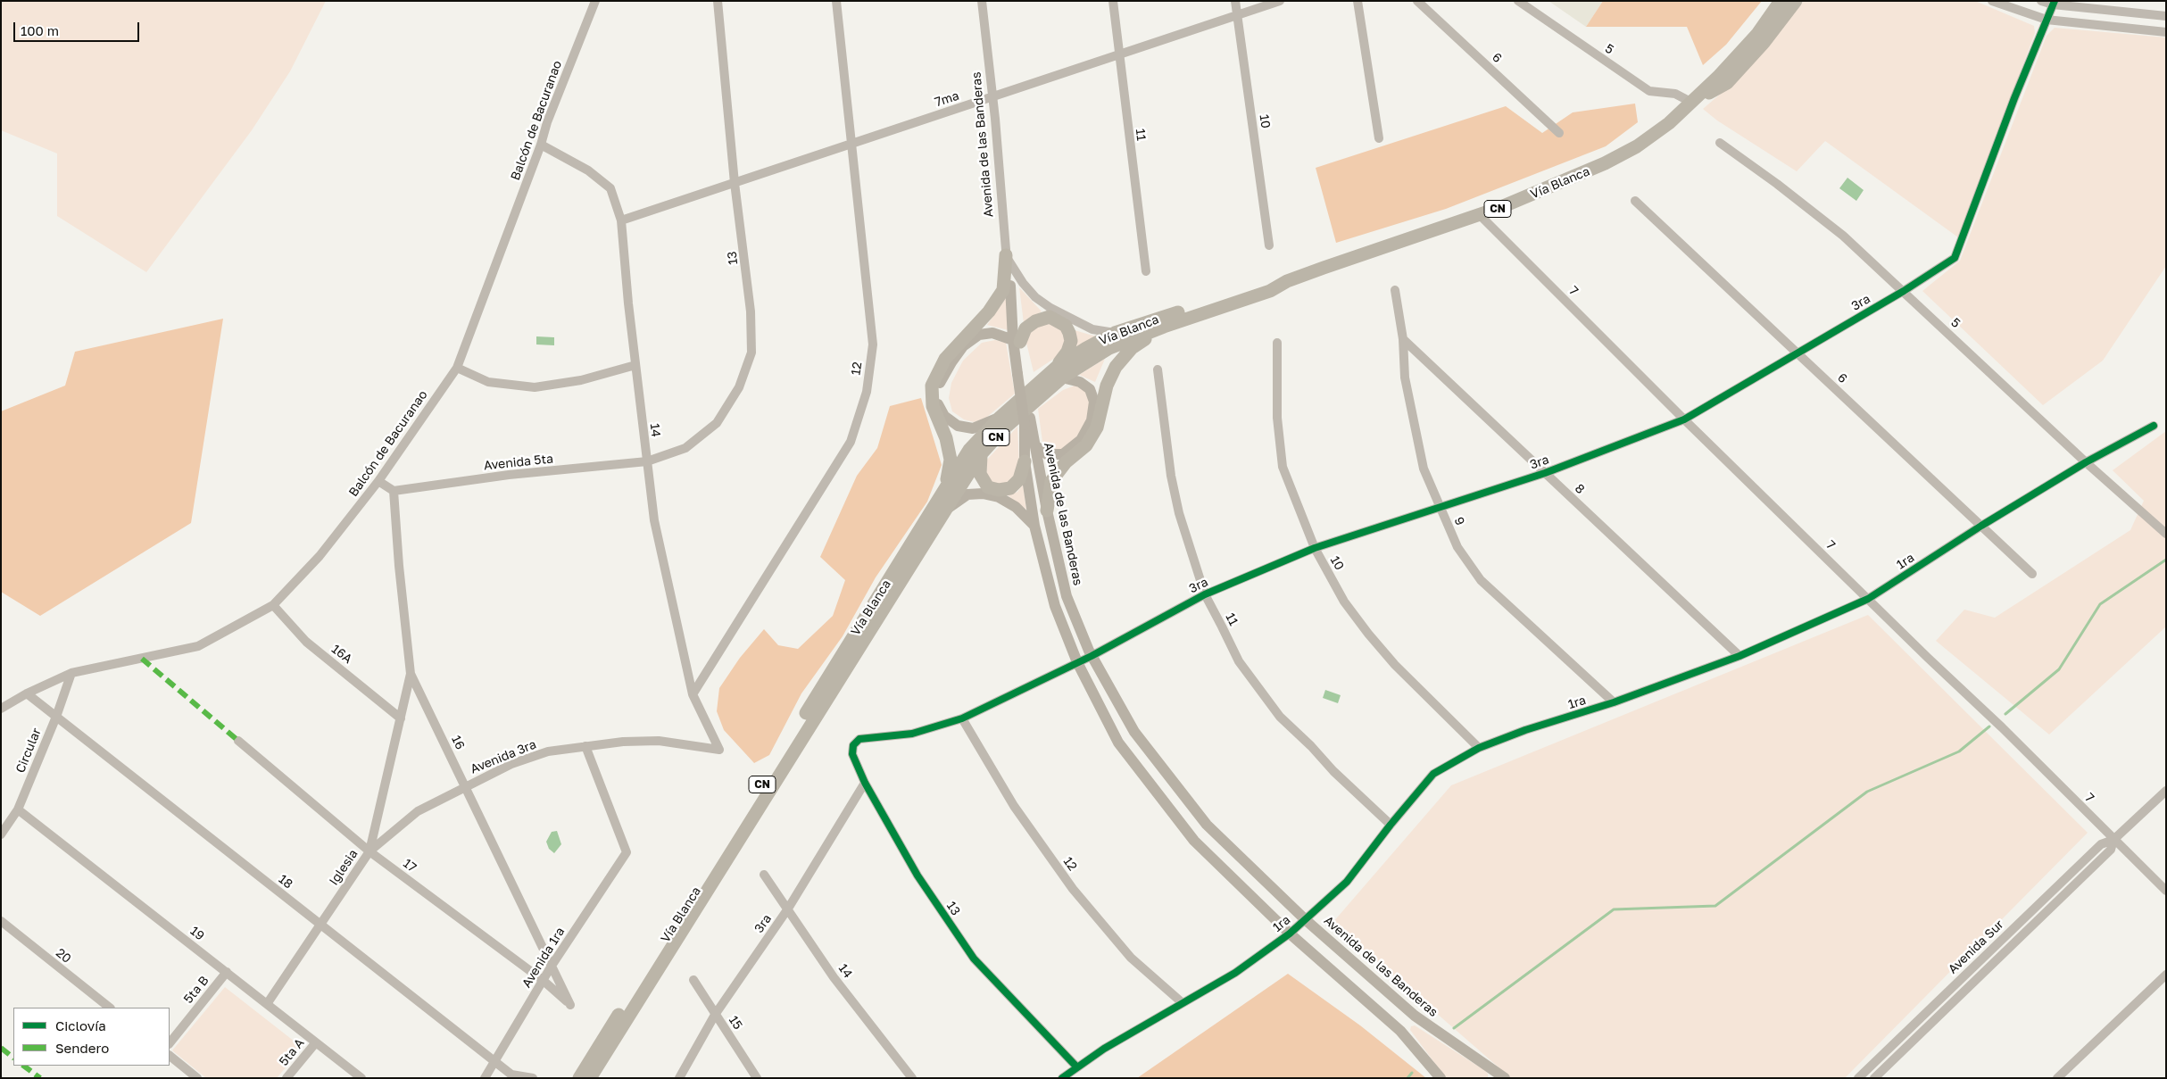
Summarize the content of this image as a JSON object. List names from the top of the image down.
{
  "streets": {
    "highway": ["Vía Blanca", "CN"],
    "main road": ["Avenida de las Banderas"],
    "street": [
      "5",
      "6",
      "7ma",
      "Balcón de Bacuranao",
      "10",
      "11",
      "13",
      "7",
      "3ra",
      "12",
      "14",
      "Avenida 5ta",
      "8",
      "9",
      "1ra",
      "16A",
      "16",
      "Circular",
      "Avenida 3ra",
      "17",
      "Iglesia",
      "18",
      "19",
      "Avenida Sur",
      "20",
      "Avenida 1ra",
      "5ta B",
      "15",
      "5ta A"
    ]
  },
  "crossings": [
    ["5", "Vía Blanca"],
    ["5", "3ra"],
    ["5", "1ra"],
    ["6", "3ra"],
    ["6", "1ra"],
    ["7ma", "10"],
    ["7ma", "11"],
    ["7ma", "Avenida de las Banderas"],
    ["7ma", "13"],
    ["7ma", "12"],
    ["7ma", "14"],
    ["Balcón de Bacuranao", "14"],
    ["Balcón de Bacuranao", "16A"],
    ["Balcón de Bacuranao", "Circular"],
    ["Balcón de Bacuranao", "18"],
    ["10", "3ra"],
    ["10", "1ra"],
    ["11", "3ra"],
    ["11", "1ra"],
    ["Avenida de las Banderas", "3ra"],
    ["Avenida de las Banderas", "1ra"],
    ["Vía Blanca", "7"],
    ["13", "3ra"],
    ["13", "14"],
    ["13", "Avenida 5ta"],
    ["13", "1ra"],
    ["7", "3ra"],
    ["7", "1ra"],
    ["7", "Avenida Sur"],
    ["3ra", "12"],
    ["3ra", "14"],
    ["3ra", "8"],
    ["3ra", "9"],
    ["3ra", "15"],
    ["12", "14"],
    ["12", "1ra"],
    ["14", "Avenida 5ta"],
    ["14", "Avenida 3ra"],
    ["Avenida 5ta", "16"],
    ["8", "9"],
    ["8", "1ra"],
    ["9", "1ra"],
    ["16A", "Iglesia"],
    ["16", "Avenida 3ra"],
    ["16", "17"],
    ["16", "Iglesia"],
    ["16", "Avenida 1ra"],
    ["Circular", "18"],
    ["Circular", "19"],
    ["Avenida 3ra", "17"],
    ["Avenida 3ra", "Iglesia"],
    ["Avenida 3ra", "Avenida 1ra"],
    ["17", "Iglesia"],
    ["17", "Avenida 1ra"],
    ["Iglesia", "18"],
    ["Iglesia", "19"],
    ["18", "Avenida 1ra"],
    ["19", "5ta B"],
    ["19", "5ta A"]
  ],
  "legend": ["Ciclovía", "Sendero"],
  "scale_bar": "100 m"
}
